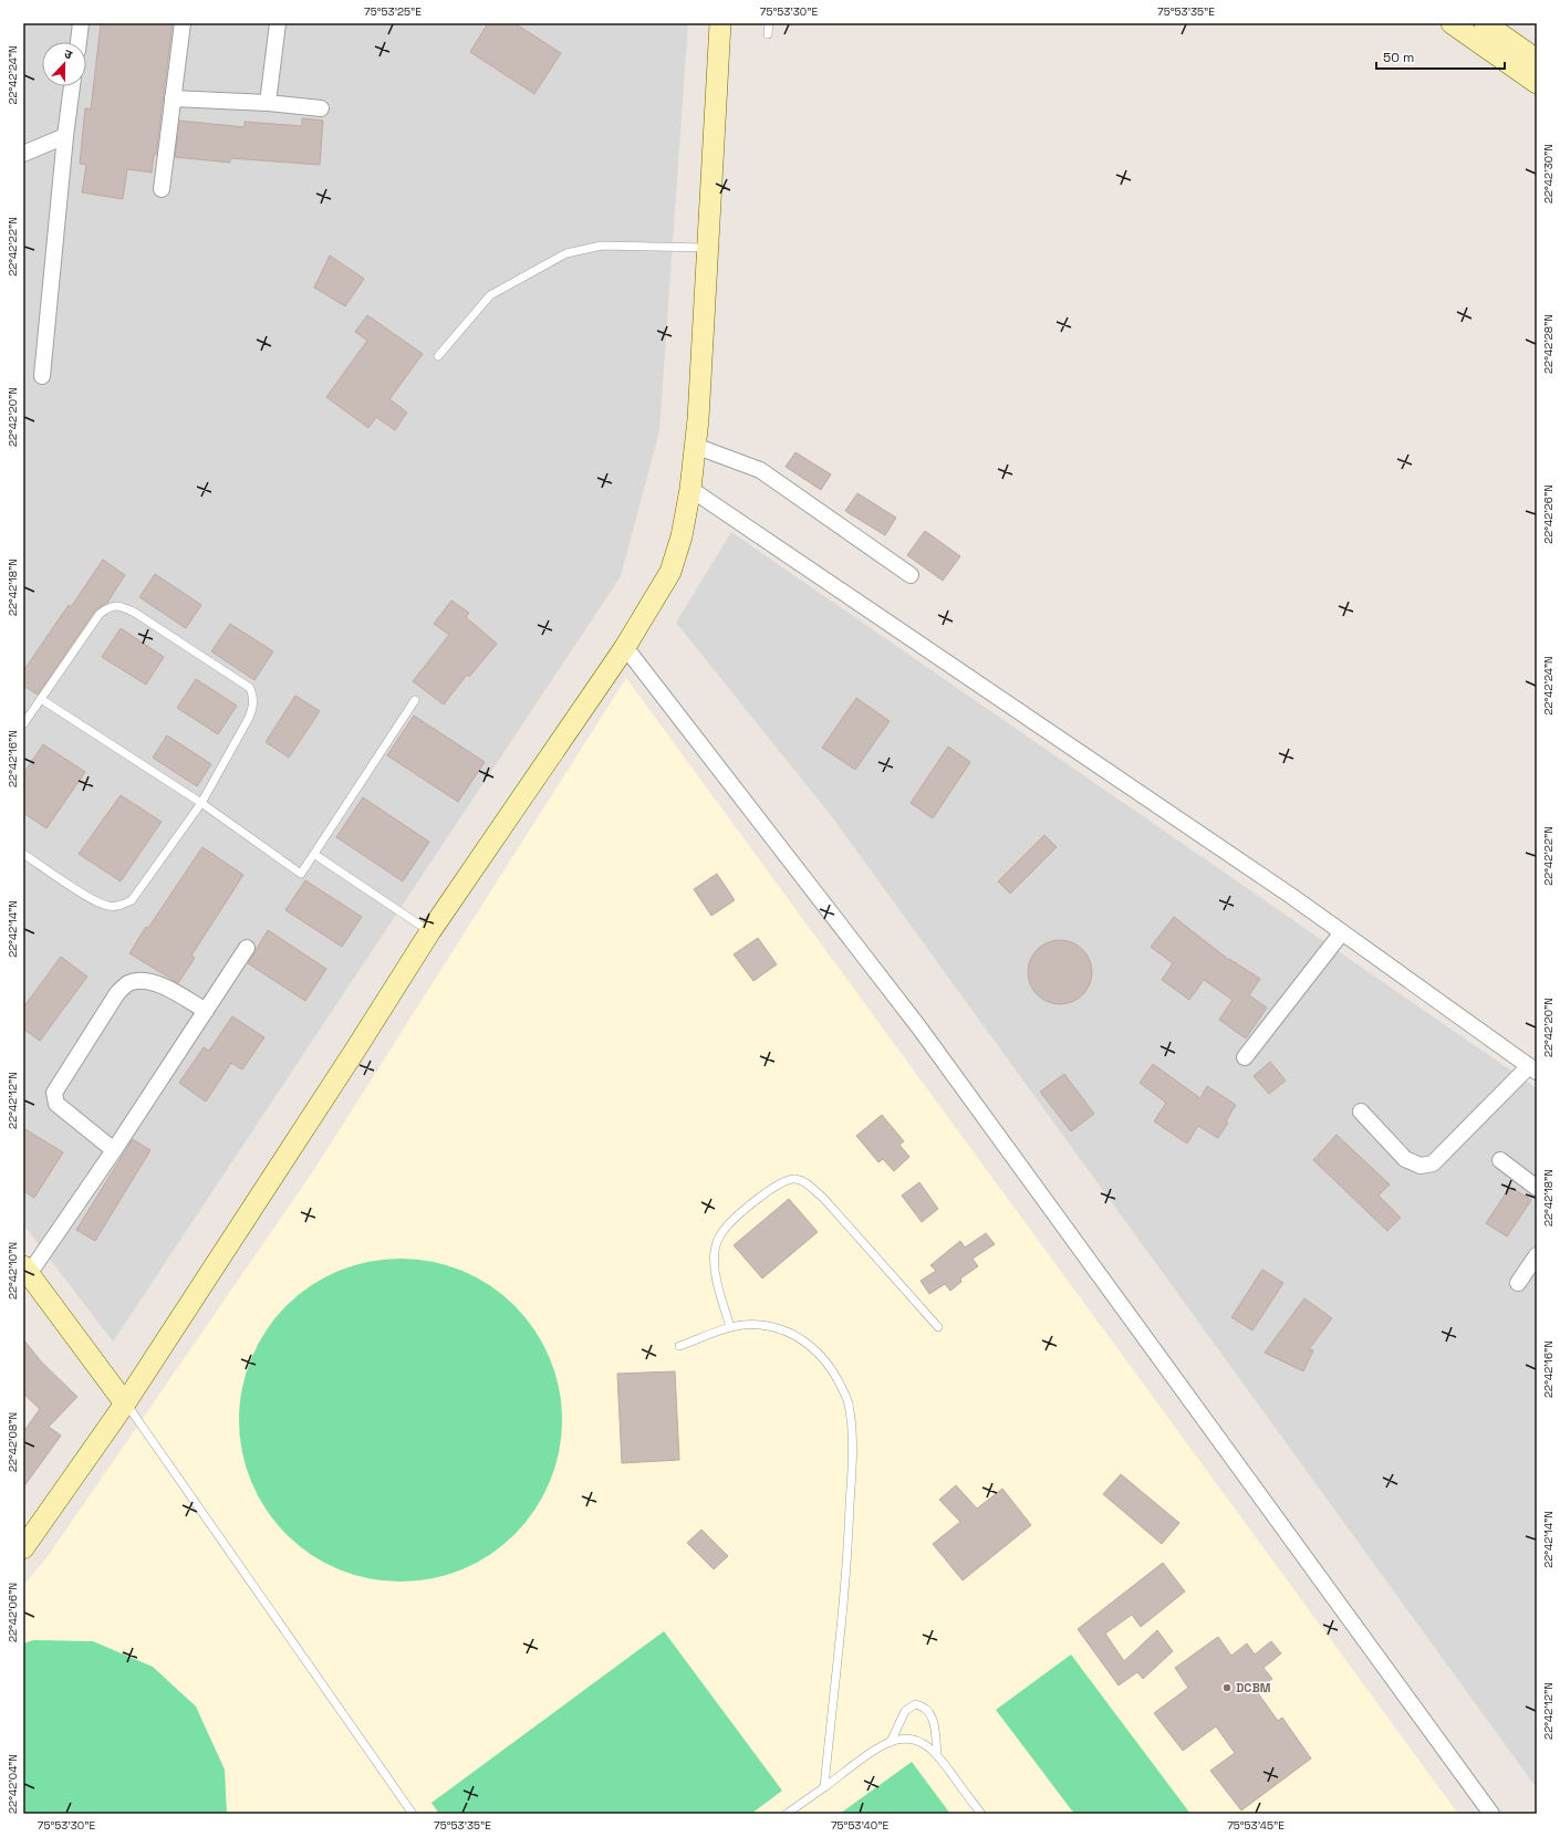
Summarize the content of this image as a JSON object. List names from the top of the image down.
{
  "places": ["DCBM"],
  "scale_bar": "50 m",
  "north": "top",
  "coordinates": [
    "75°53'25\"E",
    "75°53'30\"E",
    "75°53'35\"E",
    "22°42'24\"N",
    "22°42'30\"N",
    "22°42'22\"N",
    "22°42'28\"N",
    "22°42'20\"N",
    "22°42'26\"N",
    "22°42'18\"N",
    "22°42'16\"N",
    "22°42'14\"N",
    "22°42'12\"N",
    "22°42'10\"N",
    "22°42'08\"N",
    "22°42'06\"N",
    "22°42'04\"N",
    "75°53'40\"E",
    "75°53'45\"E"
  ]
}
